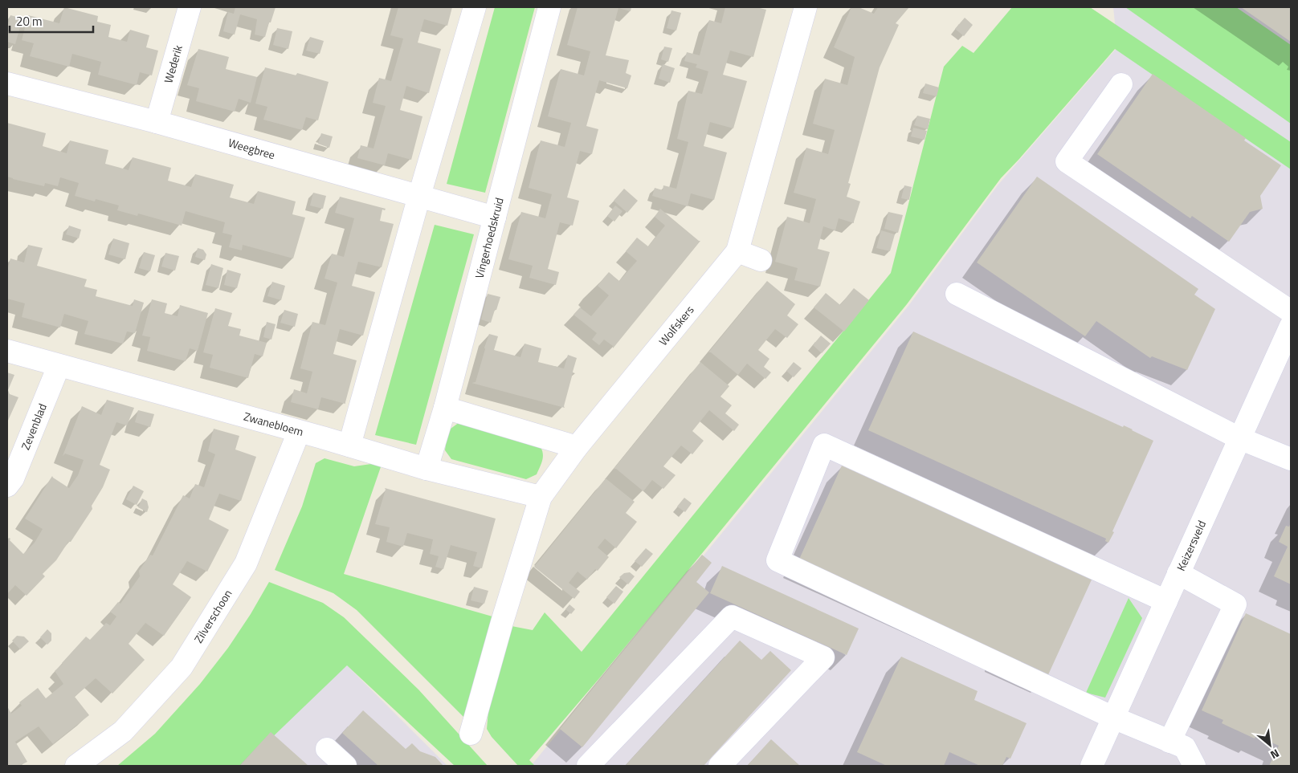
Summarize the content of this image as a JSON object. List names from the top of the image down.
{
  "streets": {
    "street": [
      "Wederik",
      "Weegbree",
      "Vingerhoedskruid",
      "Wolfskers",
      "Zwanebloem",
      "Zevenblad",
      "Keizersveld",
      "Zilverschoon"
    ]
  },
  "crossings": [
    ["Wederik", "Weegbree"],
    ["Weegbree", "Vingerhoedskruid"],
    ["Vingerhoedskruid", "Zwanebloem"],
    ["Wolfskers", "Zwanebloem"],
    ["Zwanebloem", "Zevenblad"],
    ["Zwanebloem", "Zilverschoon"]
  ],
  "scale_bar": "20 m",
  "north": "bottom right"
}
